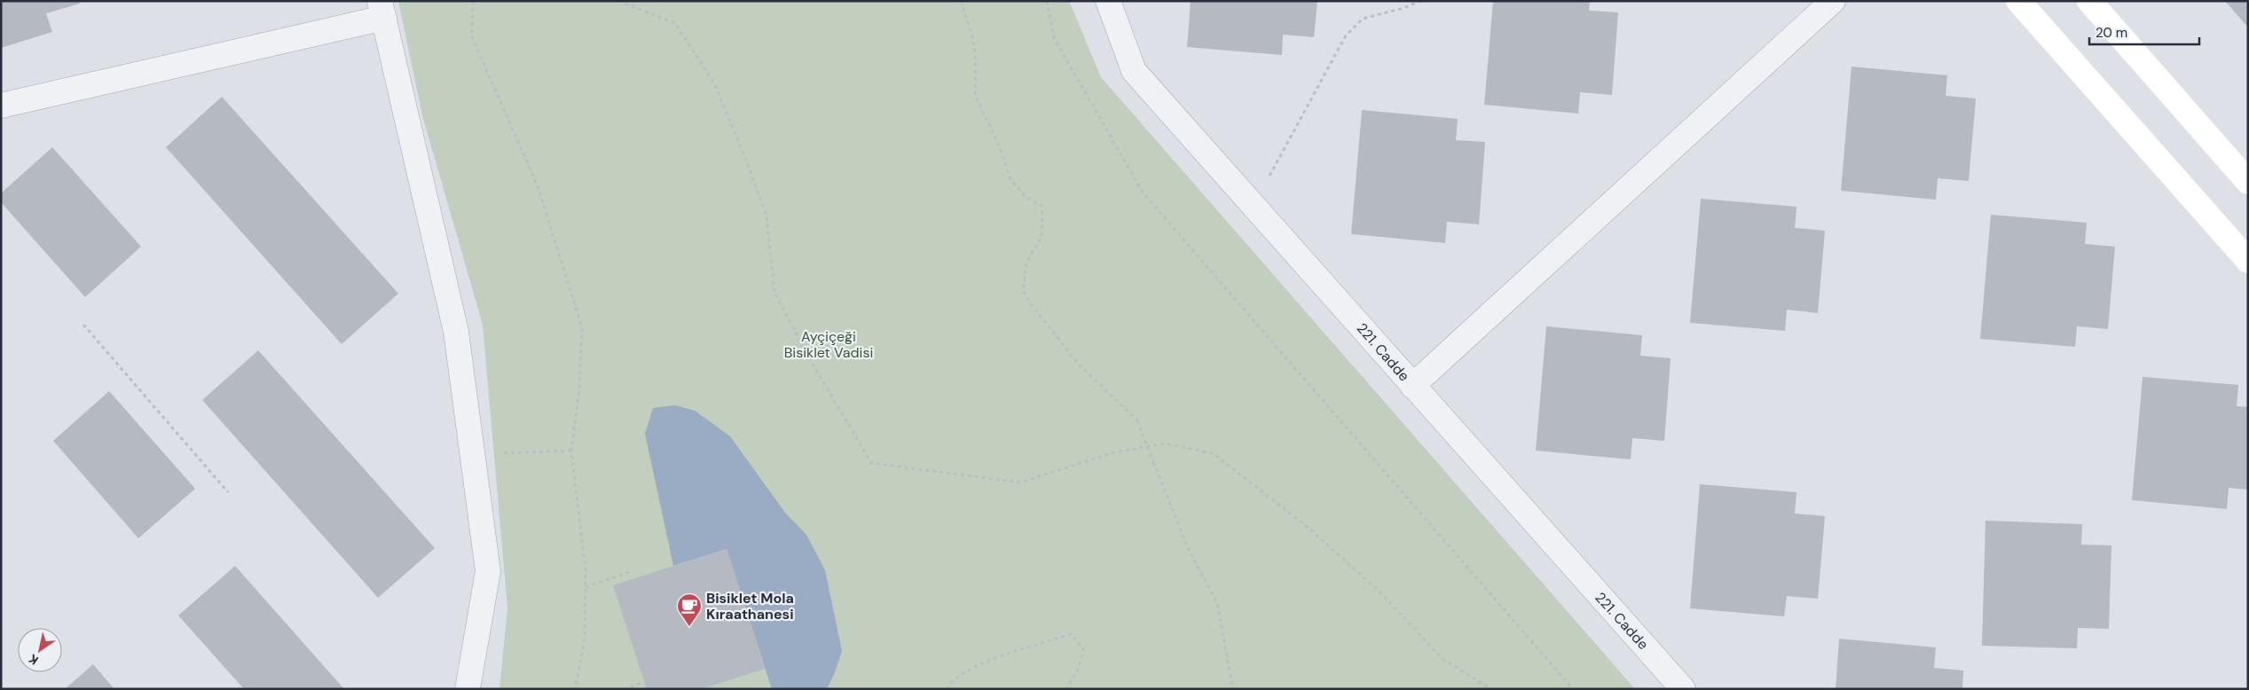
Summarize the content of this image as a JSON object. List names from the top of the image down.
{
  "streets": {
    "street": ["221. Cadde"]
  },
  "parks": ["Ayçiçeği Bisiklet Vadisi"],
  "places": {
    "cafe": ["Bisiklet Mola Kıraathanesi"]
  },
  "scale_bar": "20 m",
  "north": "bottom left"
}
